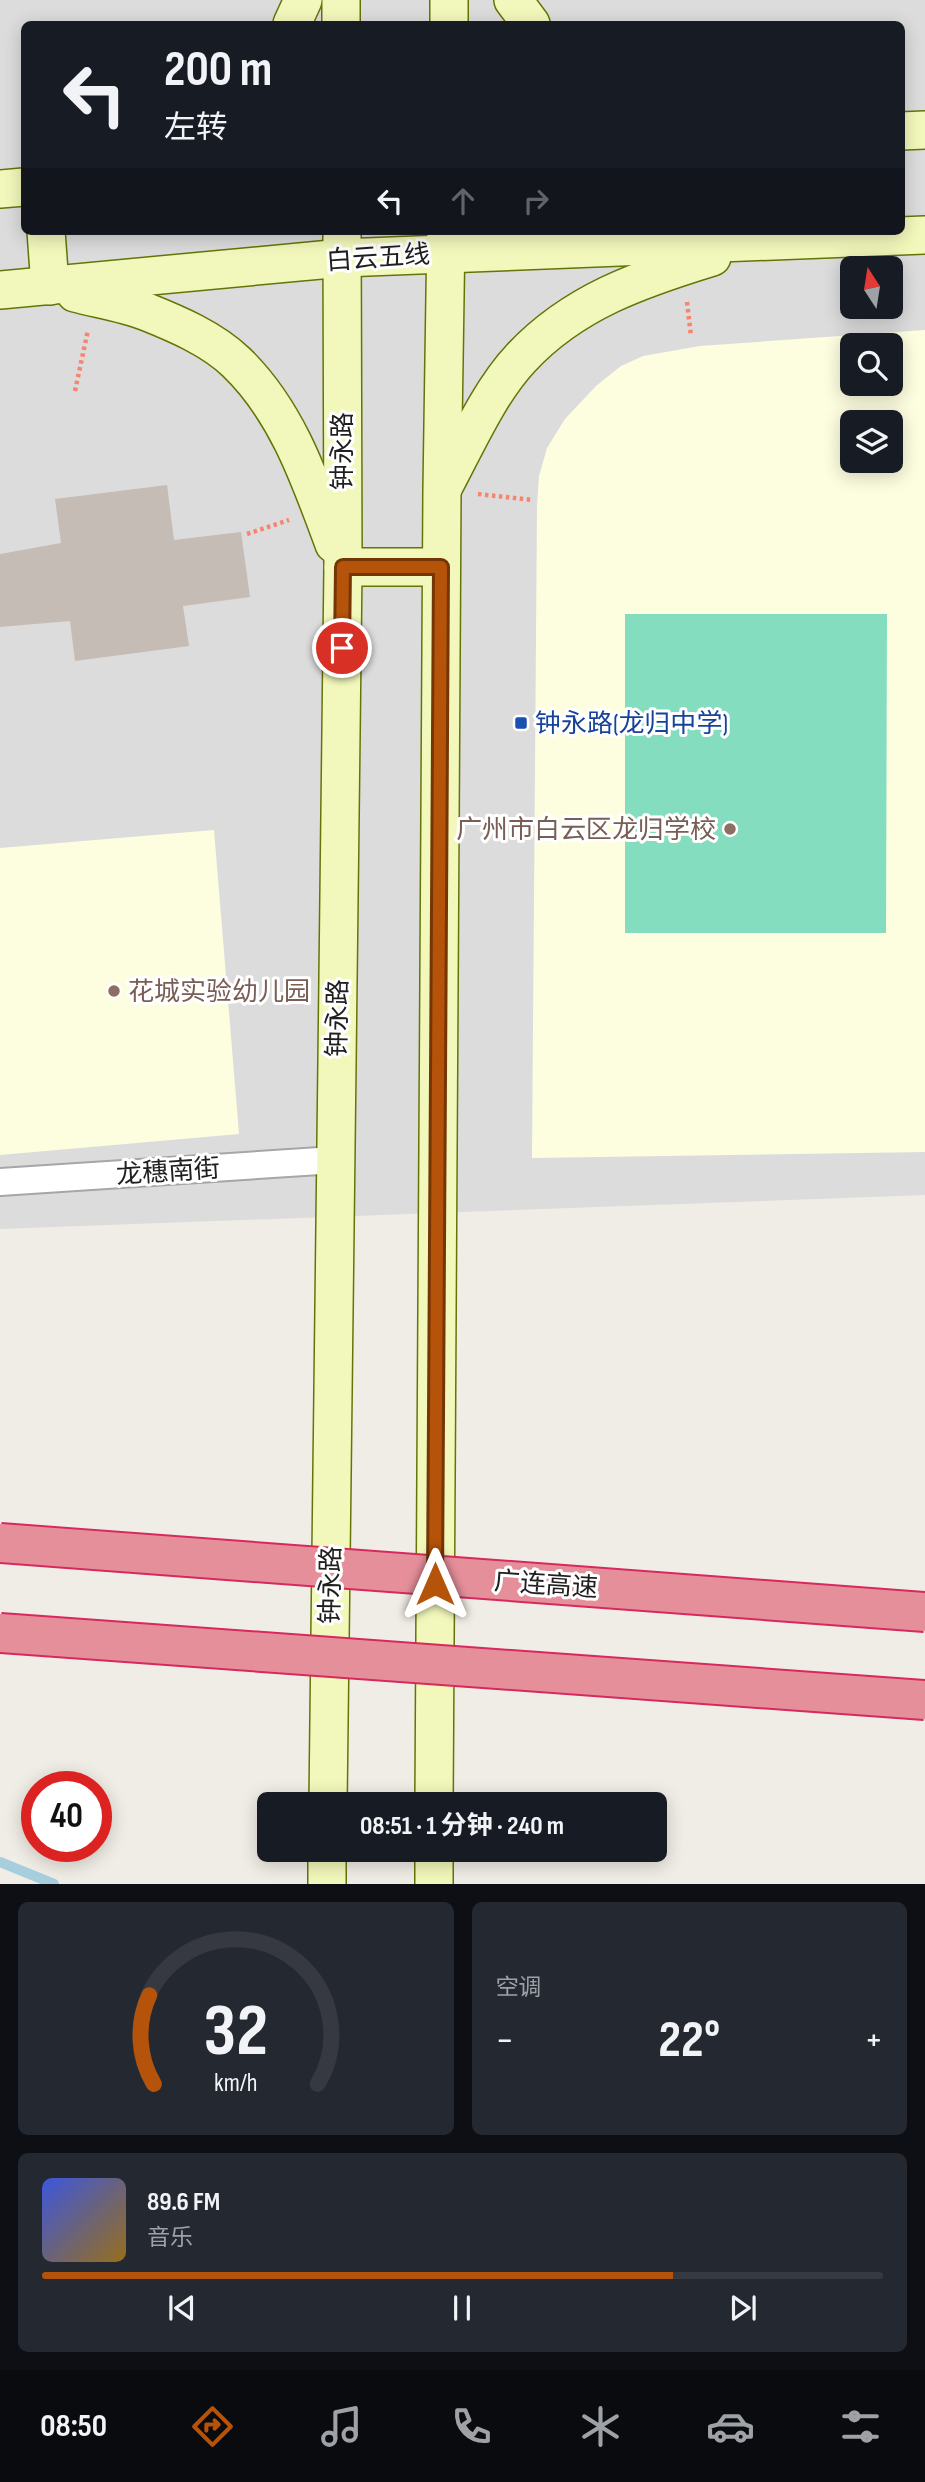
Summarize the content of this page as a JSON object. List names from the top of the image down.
{
  "streets": {
    "highway": ["广连高速"],
    "street": ["白云五线", "钟永路", "龙穗南街"]
  },
  "crossings": [
    ["白云五线", "钟永路"],
    ["钟永路", "龙穗南街"]
  ],
  "places": {
    "transit": ["钟永路(龙归中学)"],
    "other": ["广州市白云区龙归学校", "花城实验幼儿园"]
  },
  "north": "top",
  "page": {
    "turn": ["200 m", "左转"],
    "limit": "40",
    "trip": "08:51 · 1 分钟 · 240 m",
    "tile": "空调",
    "heat": ["−", "22°", "+"],
    "song": ["89.6 FM", "音乐"],
    "tabs": "08:50",
    "gauge": ["32", "km/h"]
  }
}
